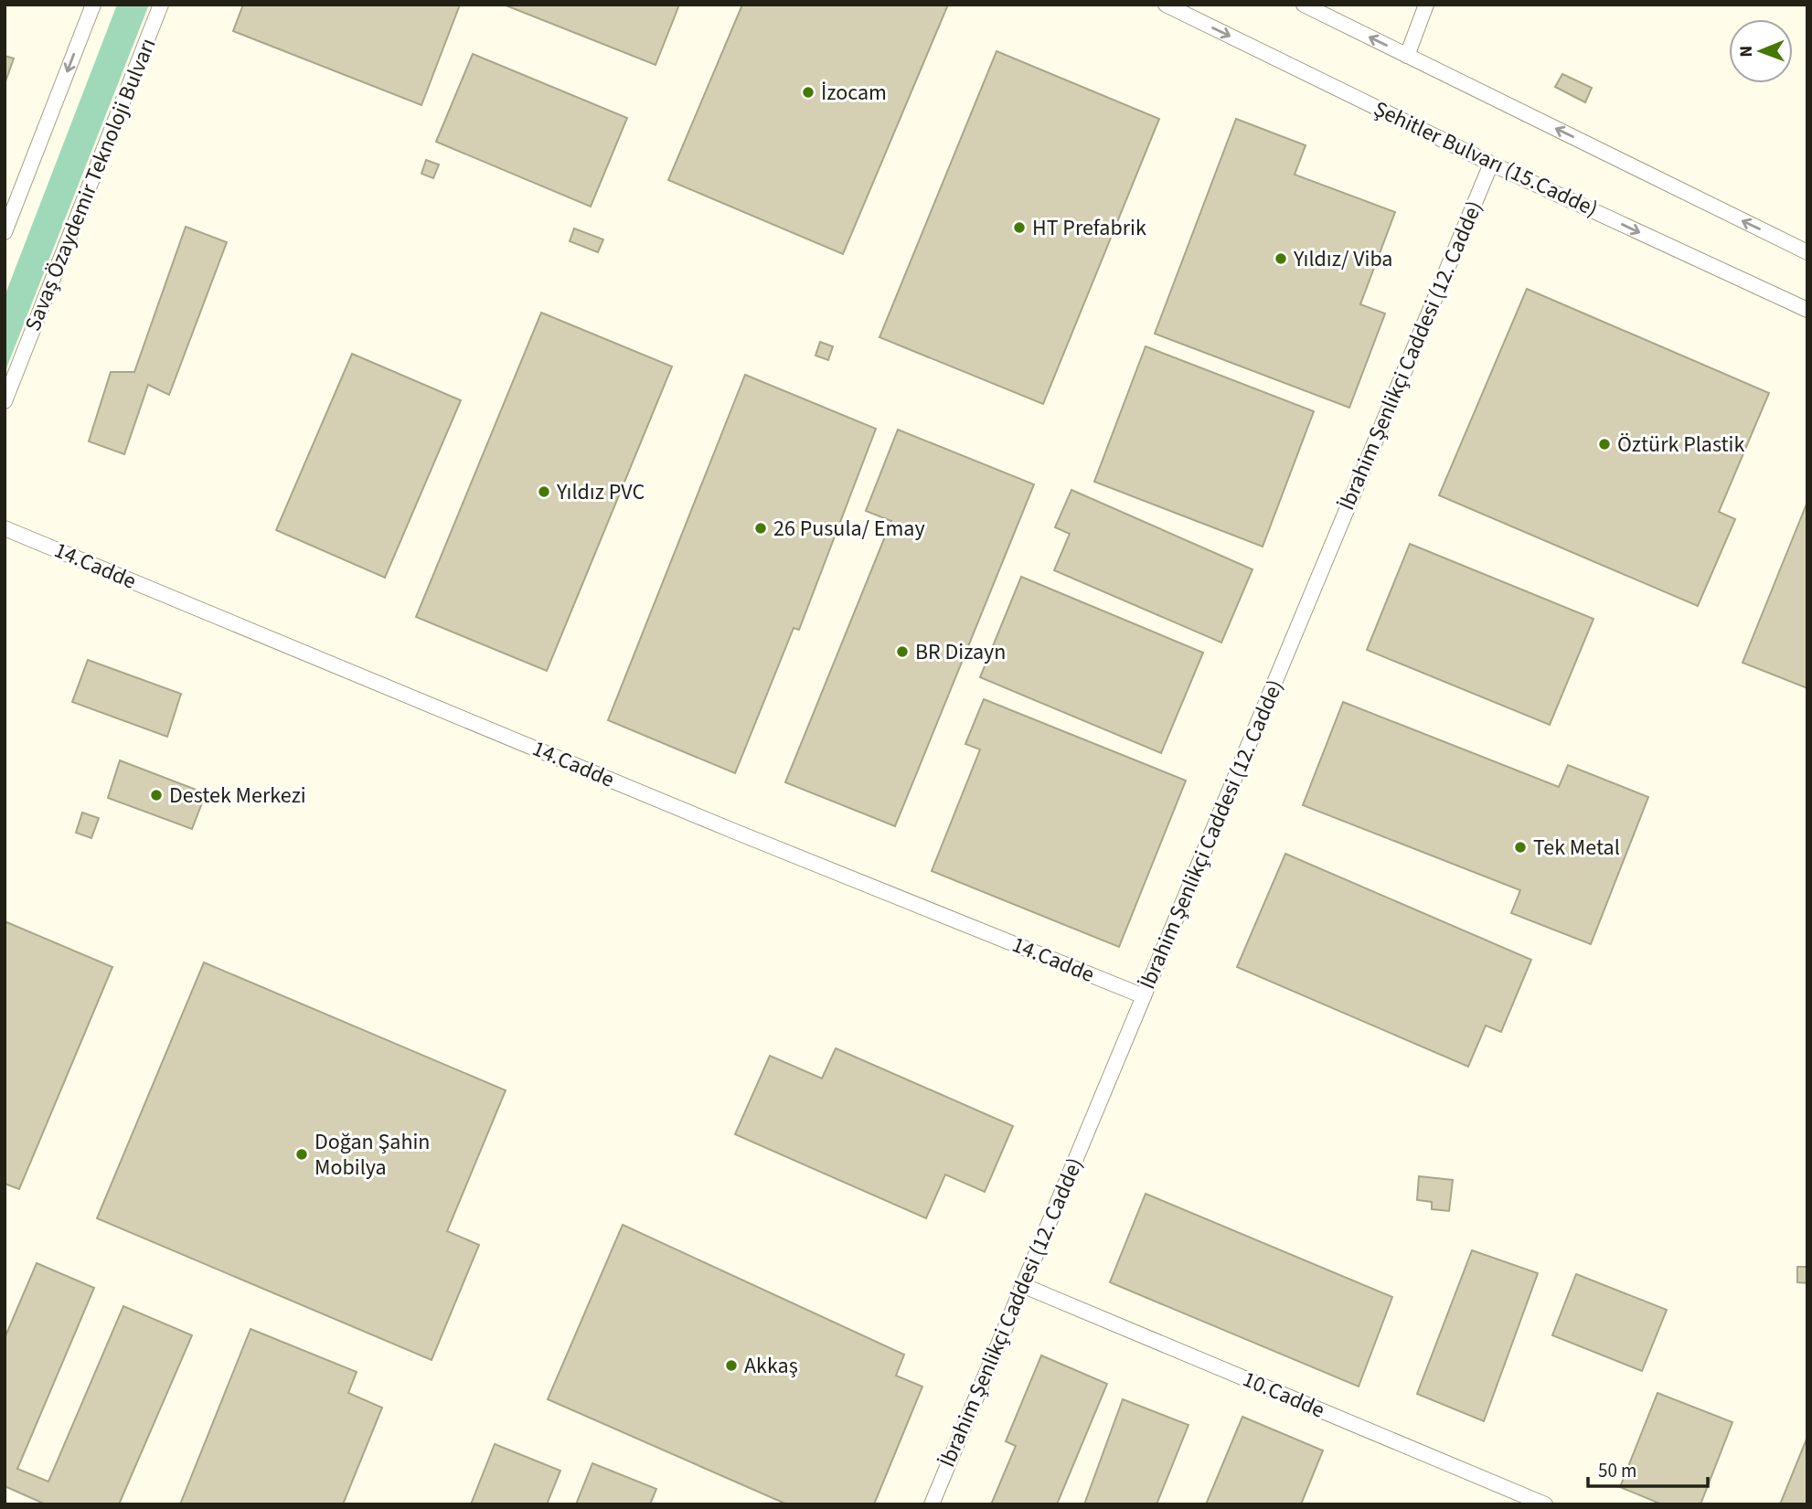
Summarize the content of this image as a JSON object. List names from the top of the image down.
{
  "streets": {
    "street": [
      "Şehitler Bulvarı (15.Cadde)",
      "Savaş Özaydemir Teknoloji Bulvarı",
      "İbrahim Şenlikçi Caddesi (12. Cadde)",
      "14.Cadde",
      "10.Cadde"
    ]
  },
  "crossings": [
    ["Şehitler Bulvarı (15.Cadde)", "İbrahim Şenlikçi Caddesi (12. Cadde)"],
    ["İbrahim Şenlikçi Caddesi (12. Cadde)", "14.Cadde"],
    ["İbrahim Şenlikçi Caddesi (12. Cadde)", "10.Cadde"]
  ],
  "places": [
    "İzocam",
    "HT Prefabrik",
    "Yıldız/ Viba",
    "Öztürk Plastik",
    "Yıldız PVC",
    "26 Pusula/ Emay",
    "BR Dizayn",
    "Destek Merkezi",
    "Tek Metal",
    "Doğan Şahin Mobilya",
    "Akkaş"
  ],
  "scale_bar": "50 m",
  "north": "left"
}
